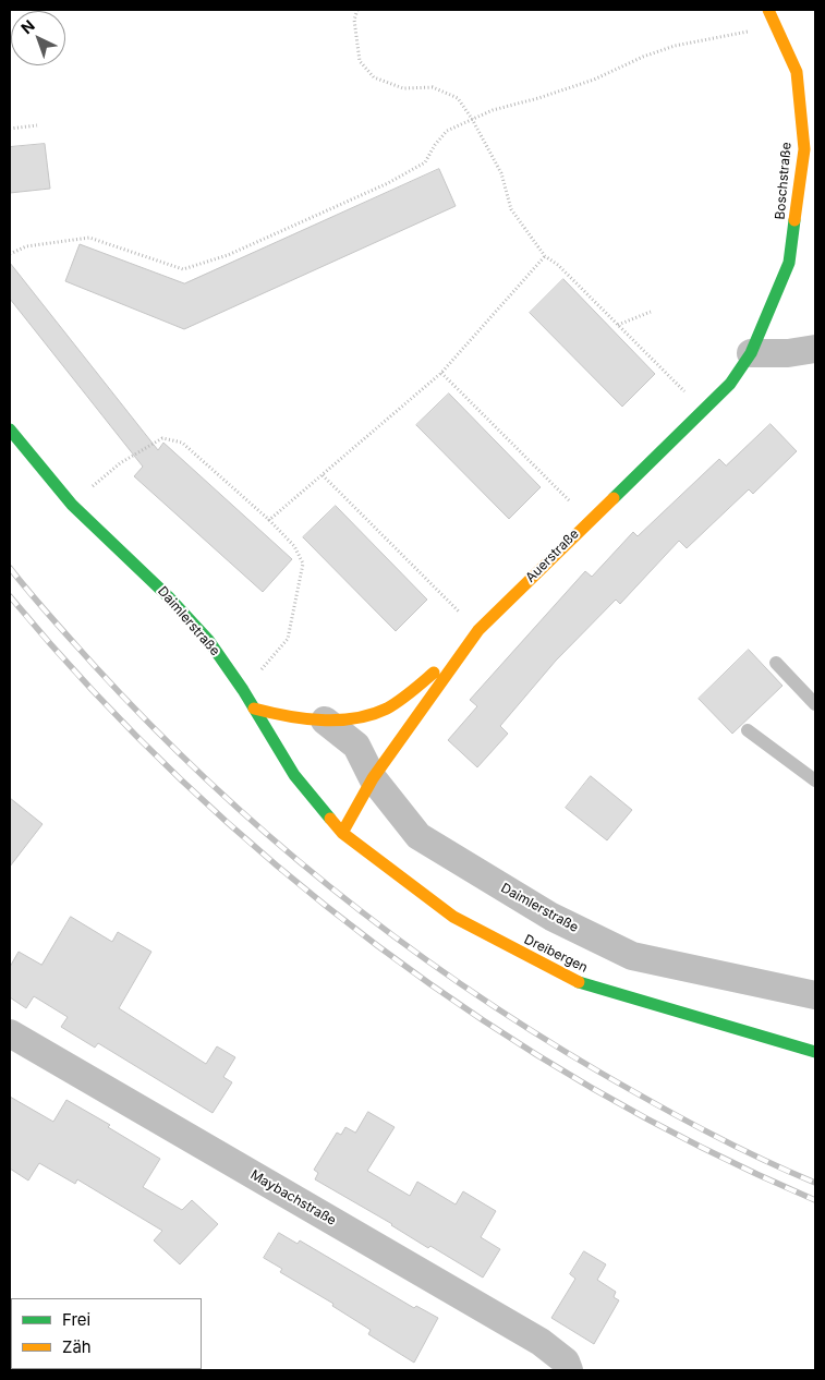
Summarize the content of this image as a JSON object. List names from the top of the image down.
{
  "streets": {
    "street": [
      "Boschstraße",
      "Auerstraße",
      "Daimlerstraße",
      "Dreibergen",
      "Maybachstraße"
    ]
  },
  "crossings": [
    ["Boschstraße", "Auerstraße"],
    ["Auerstraße", "Daimlerstraße"],
    ["Auerstraße", "Dreibergen"],
    ["Daimlerstraße", "Dreibergen"]
  ],
  "legend": ["Frei", "Zäh"],
  "north": "top left"
}
